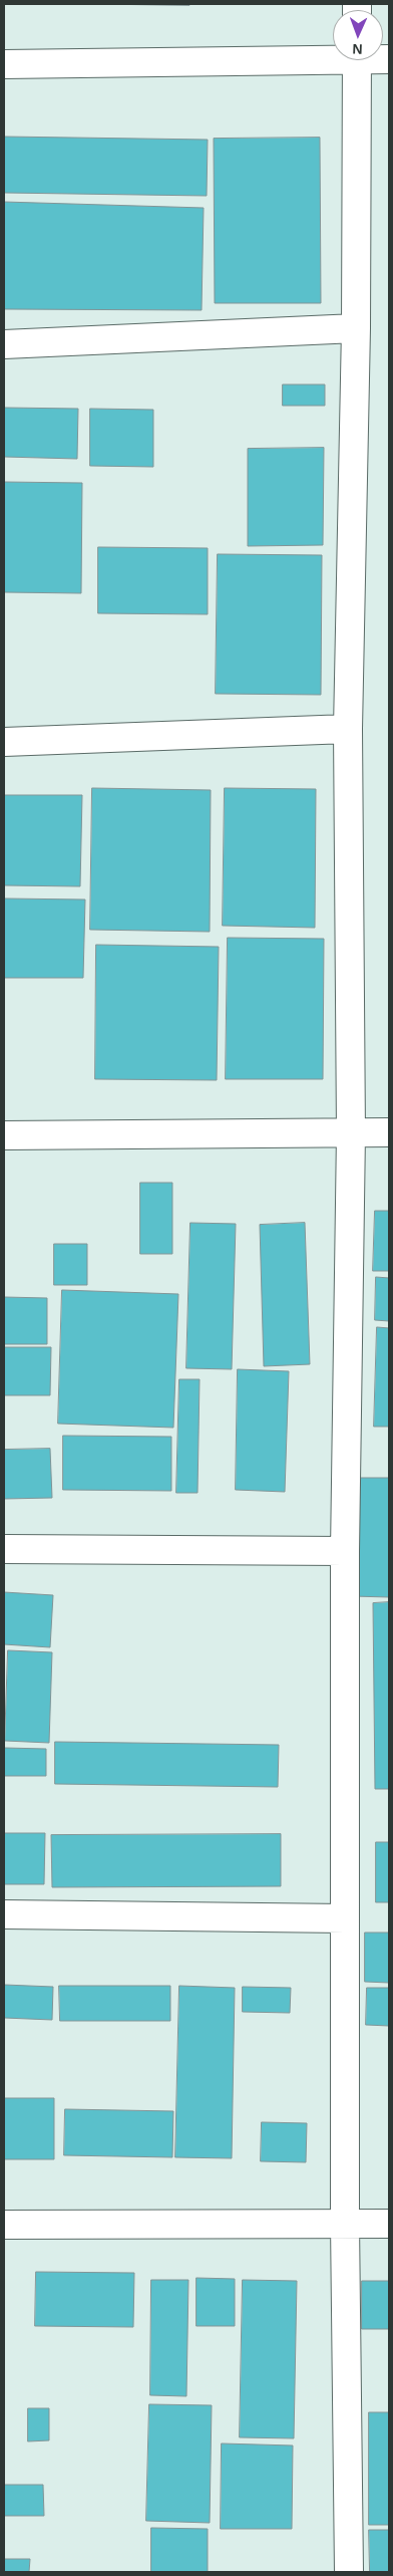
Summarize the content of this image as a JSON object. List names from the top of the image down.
{
  "north": "bottom"
}
